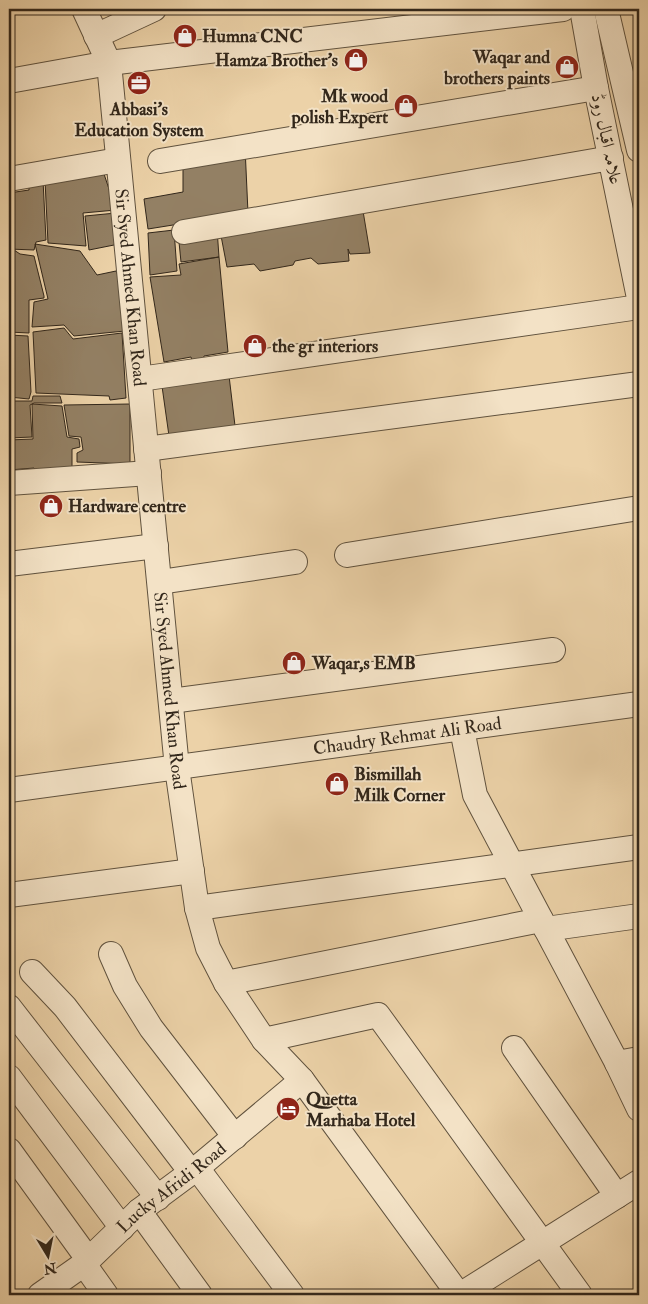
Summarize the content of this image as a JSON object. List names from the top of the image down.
{
  "streets": {
    "street": [
      "علامہ اقبال روڈ",
      "Sir Syed Ahmed Khan Road",
      "Chaudry Rehmat Ali Road",
      "Lucky Afridi Road"
    ]
  },
  "crossings": [
    ["Sir Syed Ahmed Khan Road", "Chaudry Rehmat Ali Road"],
    ["Sir Syed Ahmed Khan Road", "Lucky Afridi Road"]
  ],
  "places": {
    "shop": [
      "Humna CNC",
      "Hamza Brother's",
      "Waqar and brothers paints",
      "Mk wood polish Expert",
      "the gr interiors",
      "Hardware centre",
      "Waqar,s EMB",
      "Bismillah Milk Corner"
    ],
    "office": ["Abbasi's Education System"],
    "hotel": ["Quetta Marhaba Hotel"]
  },
  "north": "bottom"
}
